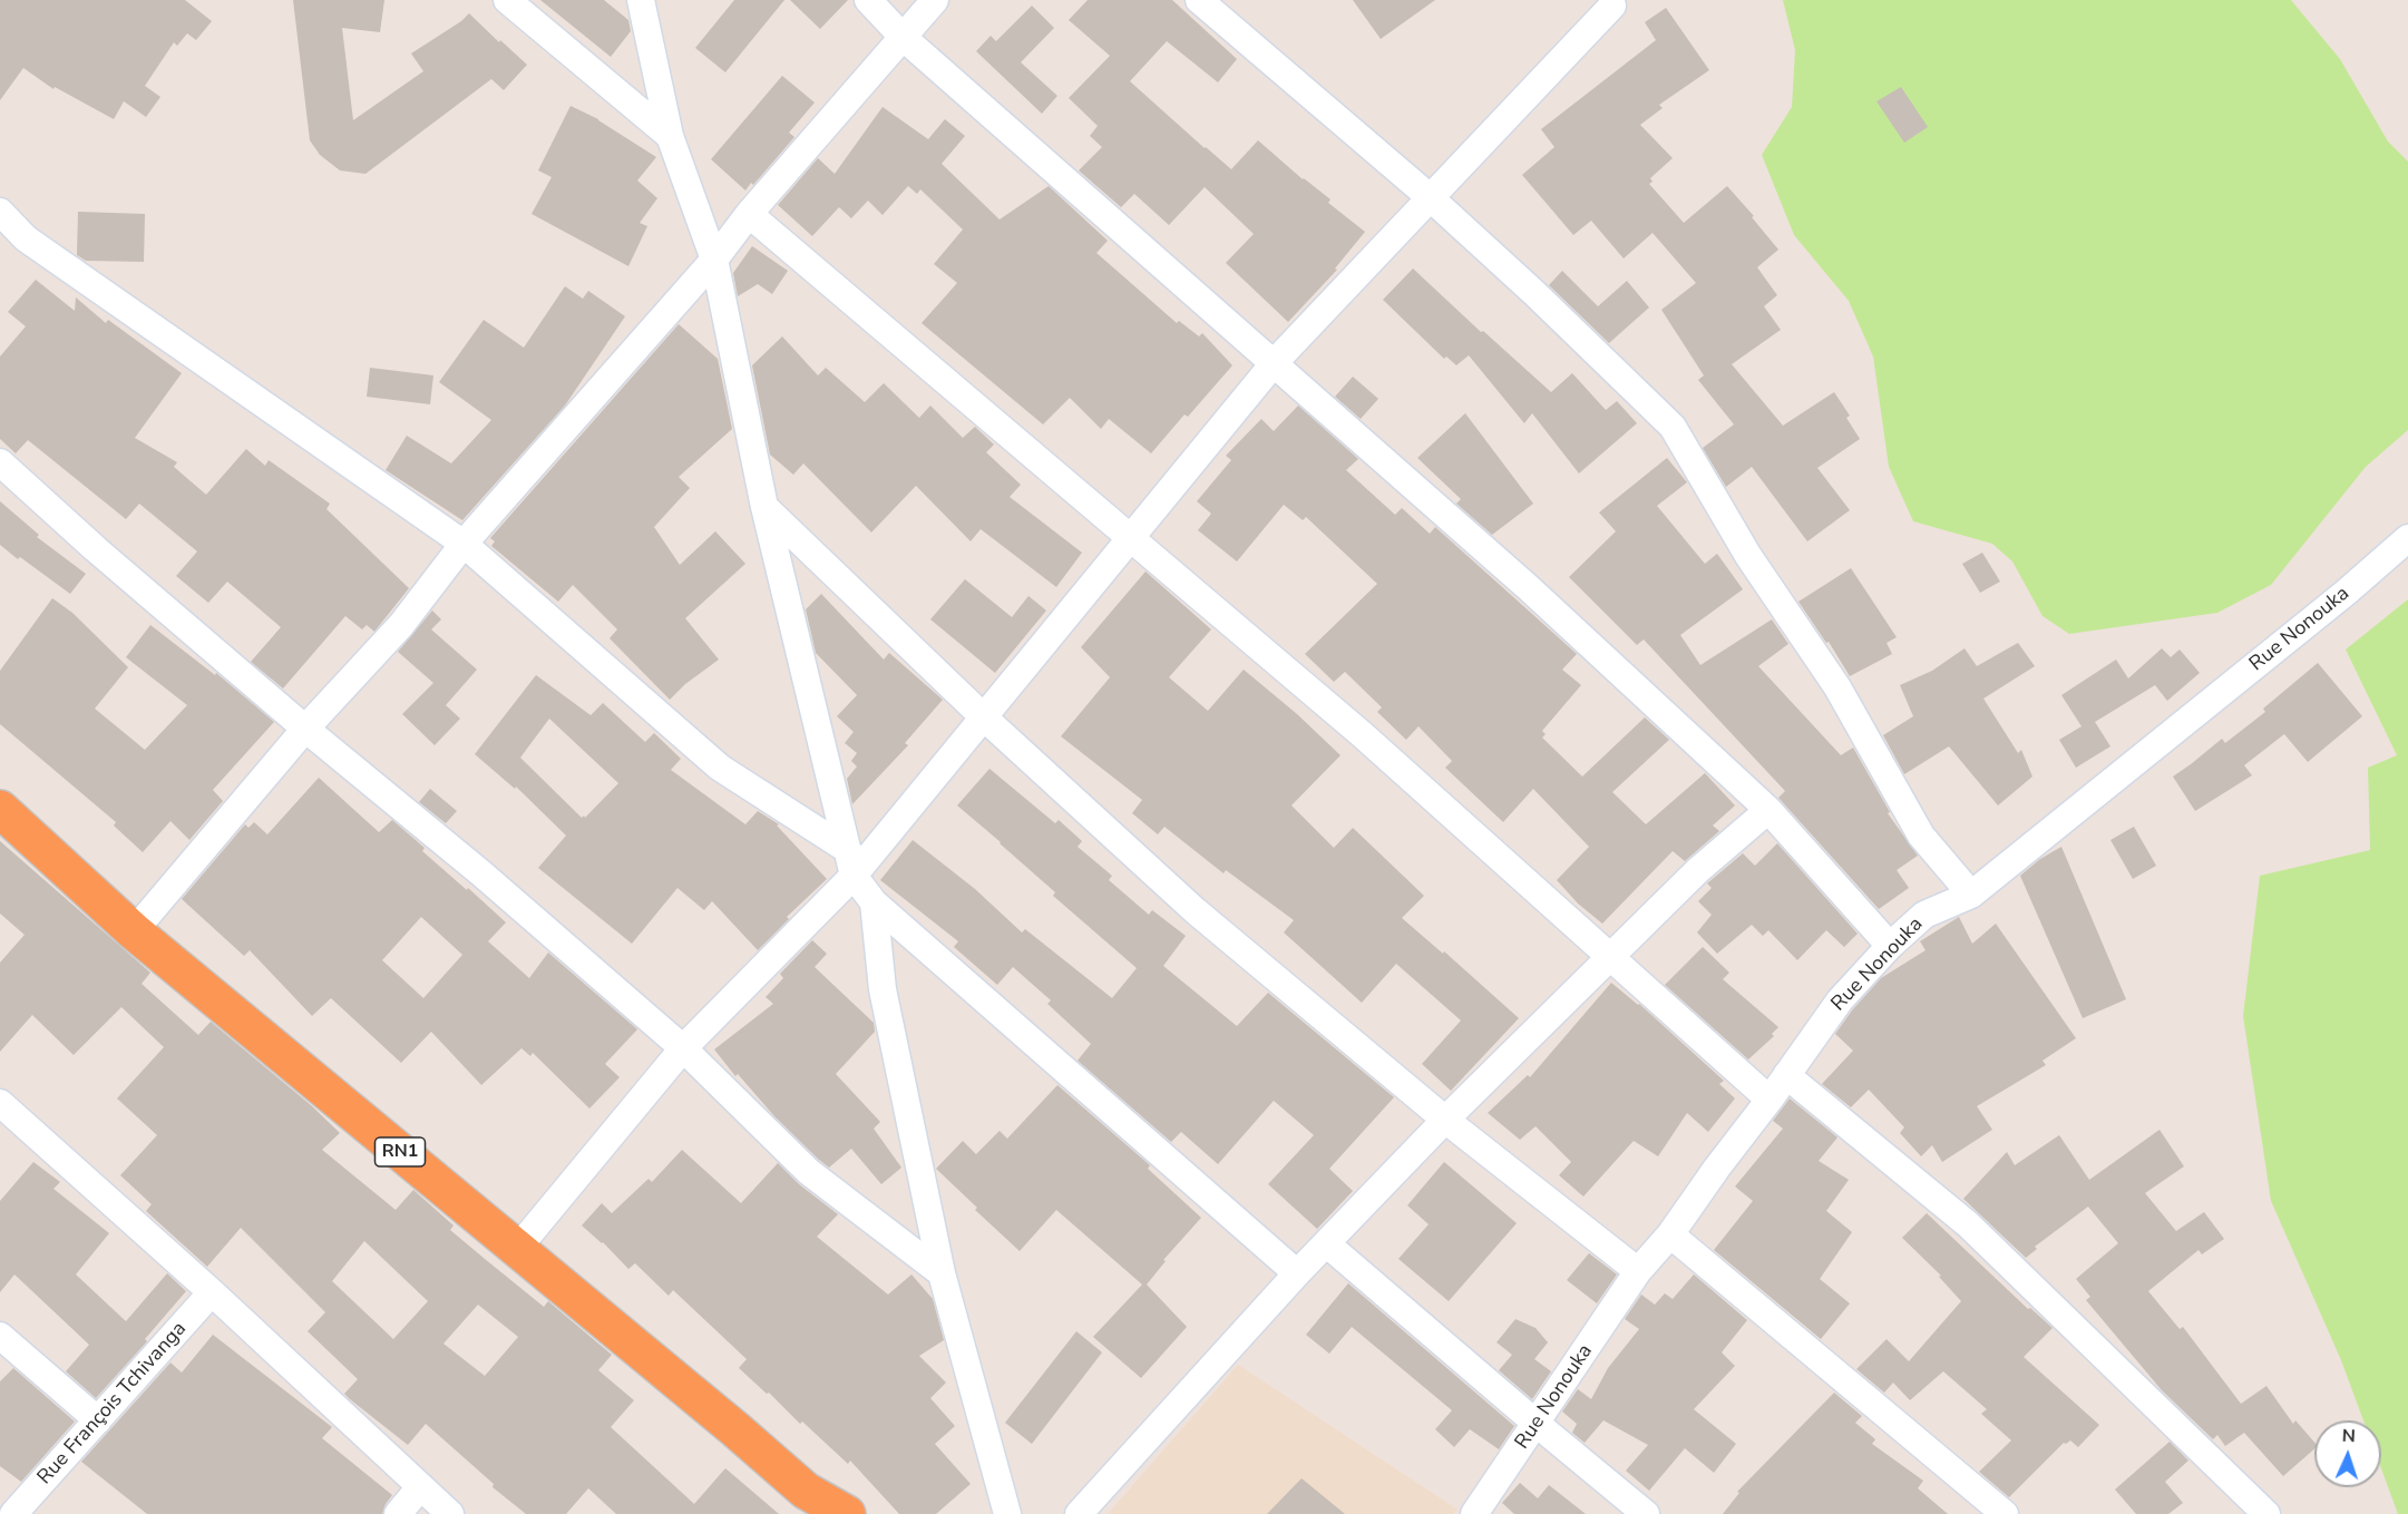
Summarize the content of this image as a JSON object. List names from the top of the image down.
{
  "streets": {
    "highway": ["RN1"],
    "street": ["Rue Nonouka", "Rue François Tchivanga"]
  },
  "north": "top"
}
